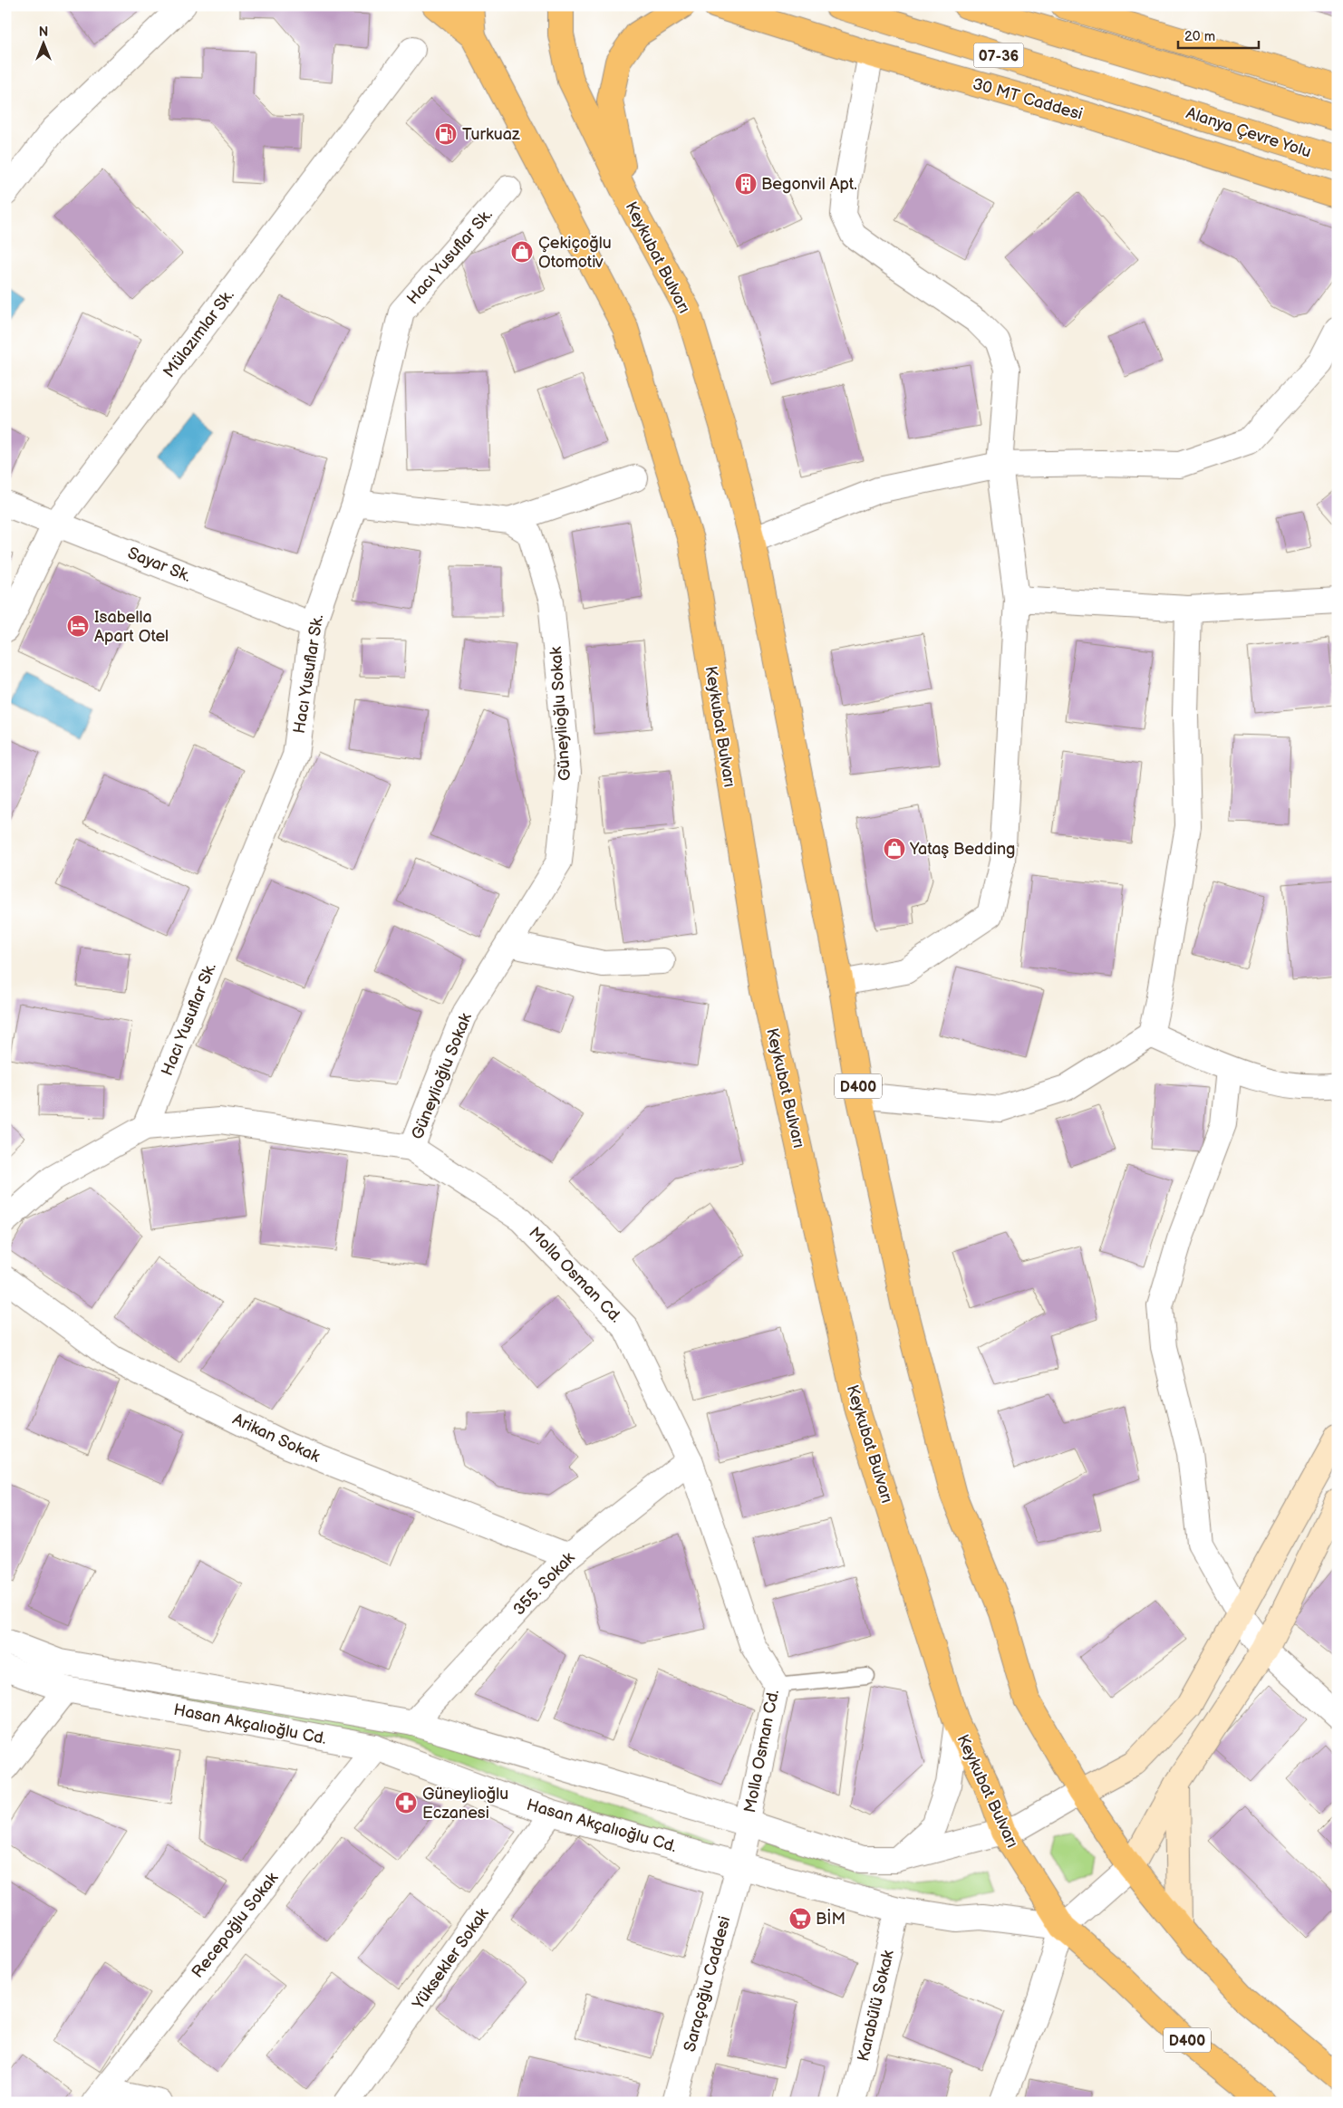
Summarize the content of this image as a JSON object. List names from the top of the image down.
{
  "streets": {
    "main road": [
      "07-36",
      "30 MT Caddesi",
      "Alanya Çevre Yolu",
      "Keykubat Bulvarı",
      "D400"
    ],
    "street": [
      "Hacı Yusuflar Sk.",
      "Mülazımlar Sk.",
      "Sayar Sk.",
      "Güneylioğlu Sokak",
      "Molla Osman Cd.",
      "Arikan Sokak",
      "355. Sokak",
      "Hasan Akçalıoğlu Cd.",
      "Recepoğlu Sokak",
      "Yüksekler Sokak",
      "Saraçoğlu Caddesi",
      "Karabülü Sokak"
    ]
  },
  "crossings": [
    ["Hacı Yusuflar Sk.", "Sayar Sk."],
    ["Hacı Yusuflar Sk.", "Güneylioğlu Sokak"],
    ["Hacı Yusuflar Sk.", "Molla Osman Cd."],
    ["Keykubat Bulvarı", "Hasan Akçalıoğlu Cd."],
    ["Mülazımlar Sk.", "Sayar Sk."],
    ["Güneylioğlu Sokak", "Molla Osman Cd."],
    ["Molla Osman Cd.", "355. Sokak"],
    ["Molla Osman Cd.", "Hasan Akçalıoğlu Cd."],
    ["Molla Osman Cd.", "Saraçoğlu Caddesi"],
    ["Arikan Sokak", "355. Sokak"],
    ["355. Sokak", "Hasan Akçalıoğlu Cd."],
    ["Hasan Akçalıoğlu Cd.", "Recepoğlu Sokak"],
    ["Hasan Akçalıoğlu Cd.", "Yüksekler Sokak"],
    ["Hasan Akçalıoğlu Cd.", "Saraçoğlu Caddesi"],
    ["Hasan Akçalıoğlu Cd.", "Karabülü Sokak"]
  ],
  "places": {
    "fuel station": ["Turkuaz"],
    "building": ["Begonvil Apt."],
    "shop": ["Çekiçoğlu Otomotiv", "Yataş Bedding"],
    "hotel": ["Isabella Apart Otel"],
    "pharmacy": ["Güneylioğlu Eczanesi"],
    "supermarket": ["BİM"]
  },
  "scale_bar": "20 m",
  "north": "top"
}
